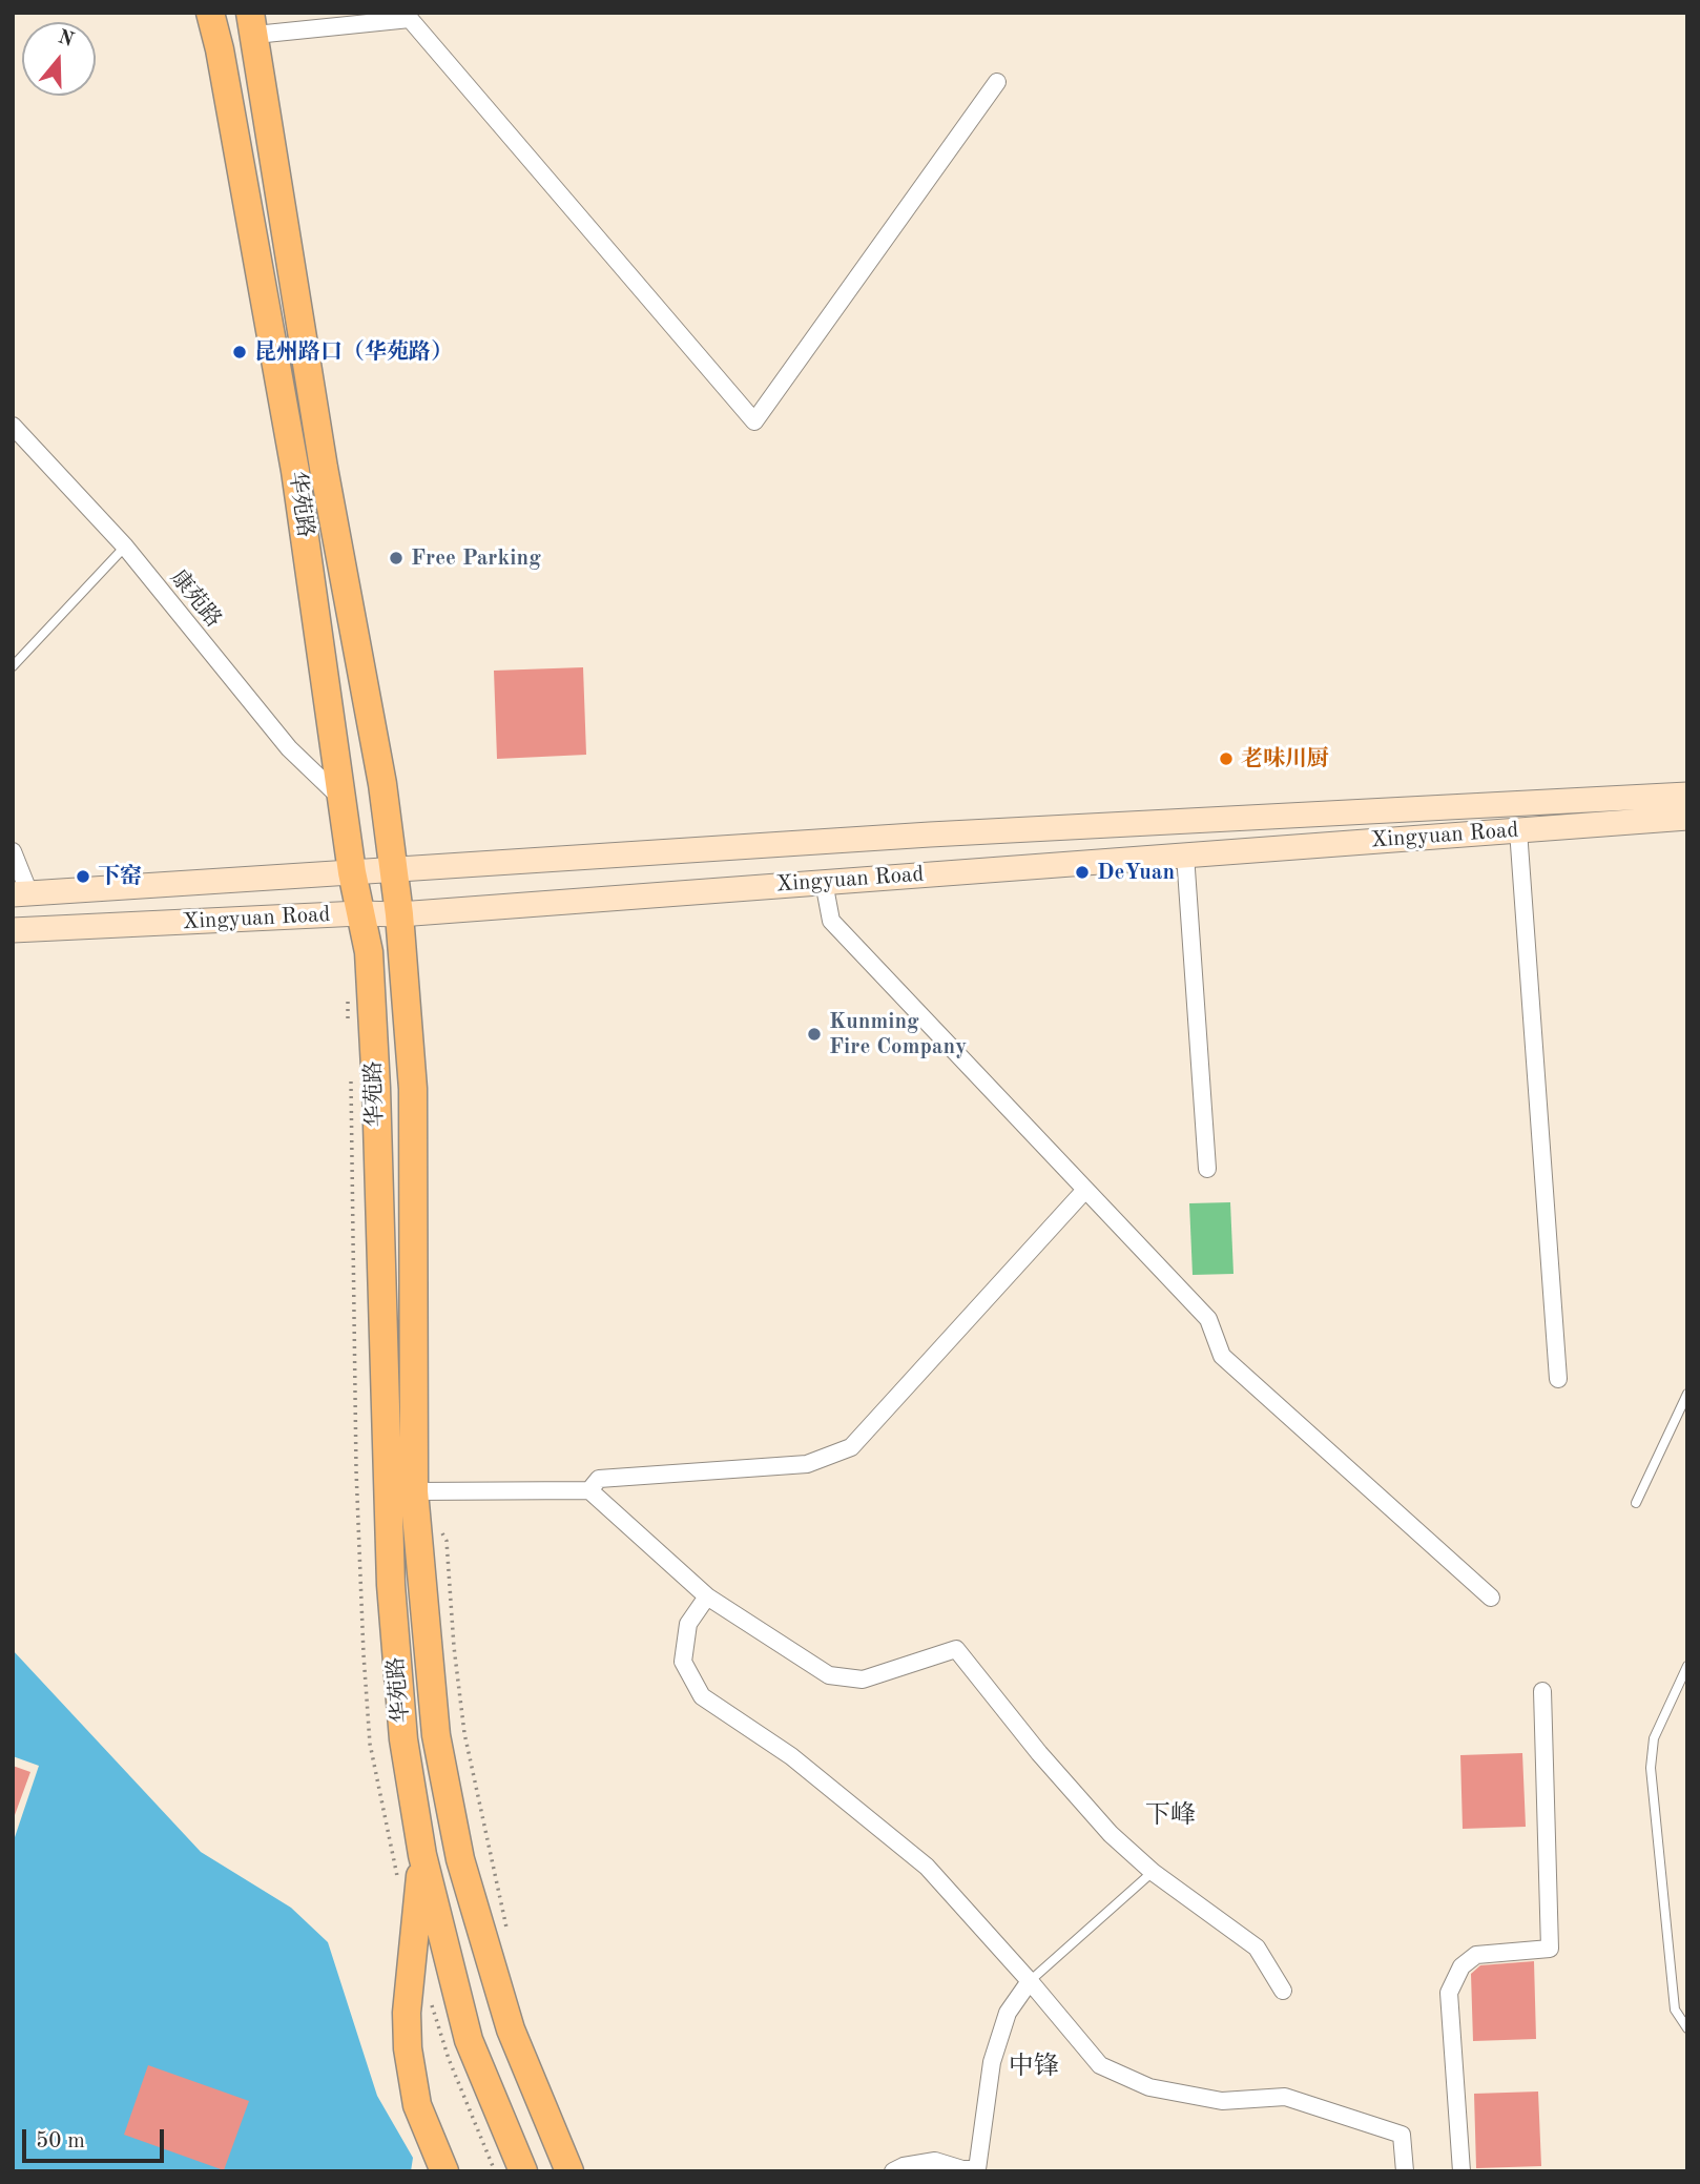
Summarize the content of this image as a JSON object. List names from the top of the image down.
{
  "streets": {
    "main road": ["华苑路", "Xingyuan Road"],
    "street": ["康苑路"]
  },
  "crossings": [
    ["华苑路", "康苑路"],
    ["华苑路", "Xingyuan Road"]
  ],
  "districts": ["下峰", "中锋"],
  "places": [
    "昆州路口（华苑路）",
    "Free Parking",
    "老味川厨",
    "DeYuan",
    "下窑",
    "Kunming Fire Company"
  ],
  "scale_bar": "50 m",
  "north": "top"
}
